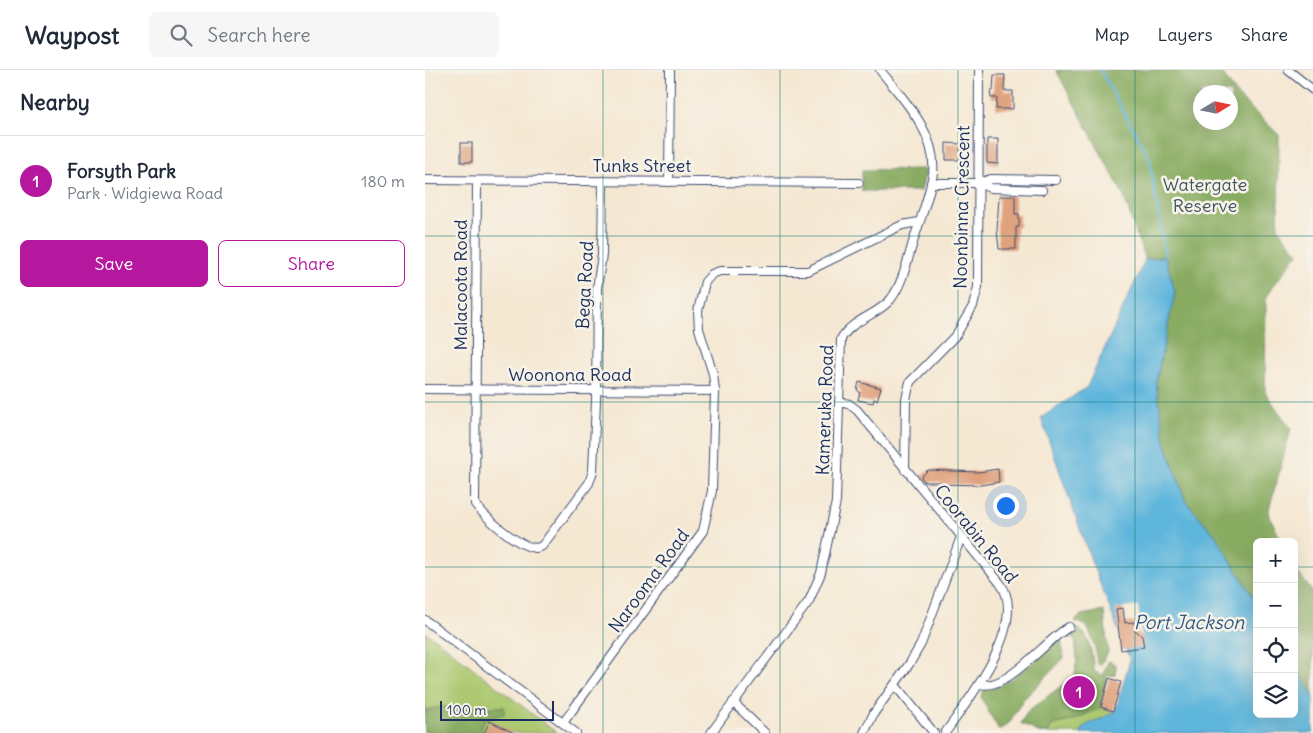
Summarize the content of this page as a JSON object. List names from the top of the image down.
{
  "streets": {
    "street": [
      "Tunks Street",
      "Noonbinna Crescent",
      "Malacoota Road",
      "Bega Road",
      "Woonona Road",
      "Kameruka Road",
      "Coorabin Road",
      "Narooma Road"
    ]
  },
  "crossings": [
    ["Tunks Street", "Malacoota Road"],
    ["Tunks Street", "Bega Road"],
    ["Noonbinna Crescent", "Coorabin Road"],
    ["Malacoota Road", "Bega Road"],
    ["Malacoota Road", "Woonona Road"],
    ["Bega Road", "Woonona Road"],
    ["Woonona Road", "Narooma Road"],
    ["Kameruka Road", "Coorabin Road"],
    ["Kameruka Road", "Narooma Road"]
  ],
  "water": ["Port Jackson"],
  "parks": ["Watergate Reserve"],
  "scale_bar": "100 m",
  "north": "right",
  "page": {
    "header": "Waypost",
    "search": "Search here",
    "nav": ["Map", "Layers", "Share"],
    "heading": "Nearby",
    "list": [
      {
        "mark": "1",
        "name": "Forsyth Park",
        "note": "Park · Widgiewa Road",
        "value": "180 m"
      }
    ],
    "buttons": ["Save", "Share"],
    "map_buttons": ["+", "−"],
    "pins": "1",
    "scale": "100 m"
  }
}
